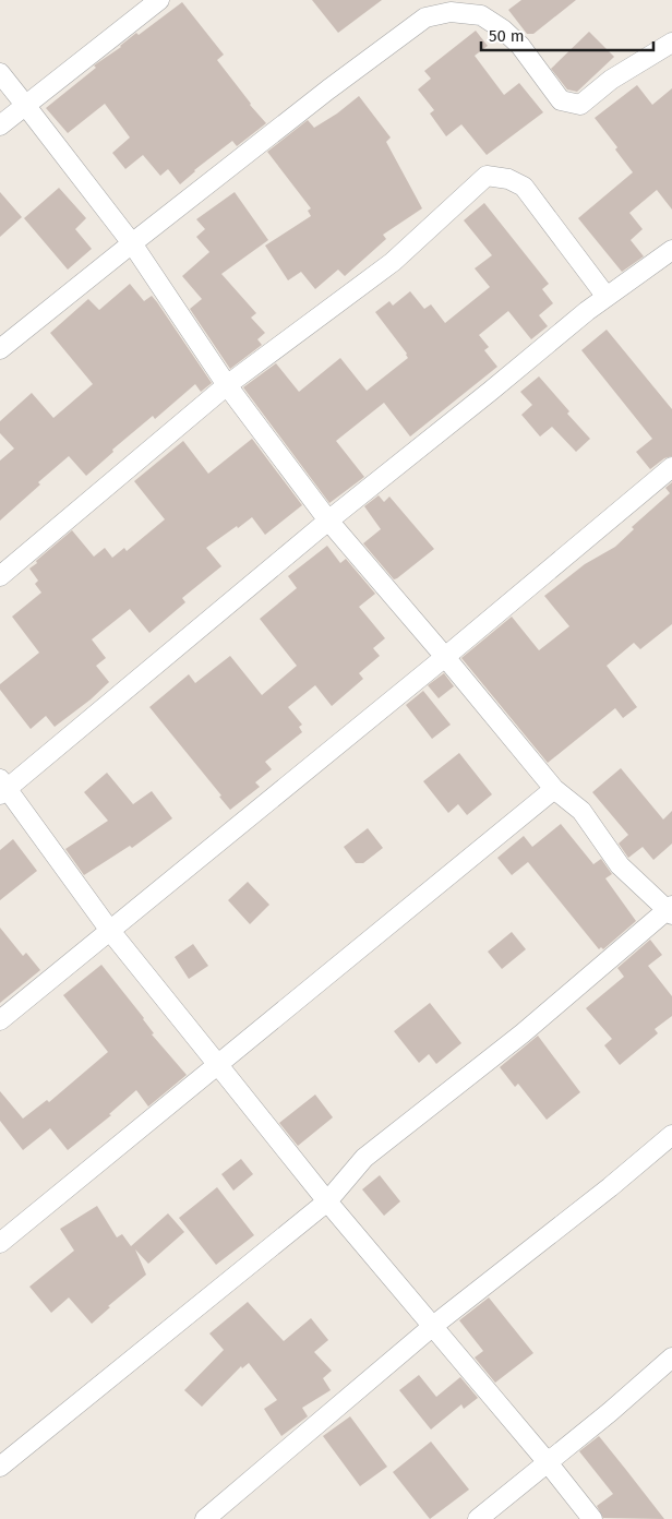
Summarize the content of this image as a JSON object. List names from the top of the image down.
{
  "scale_bar": "50 m"
}
